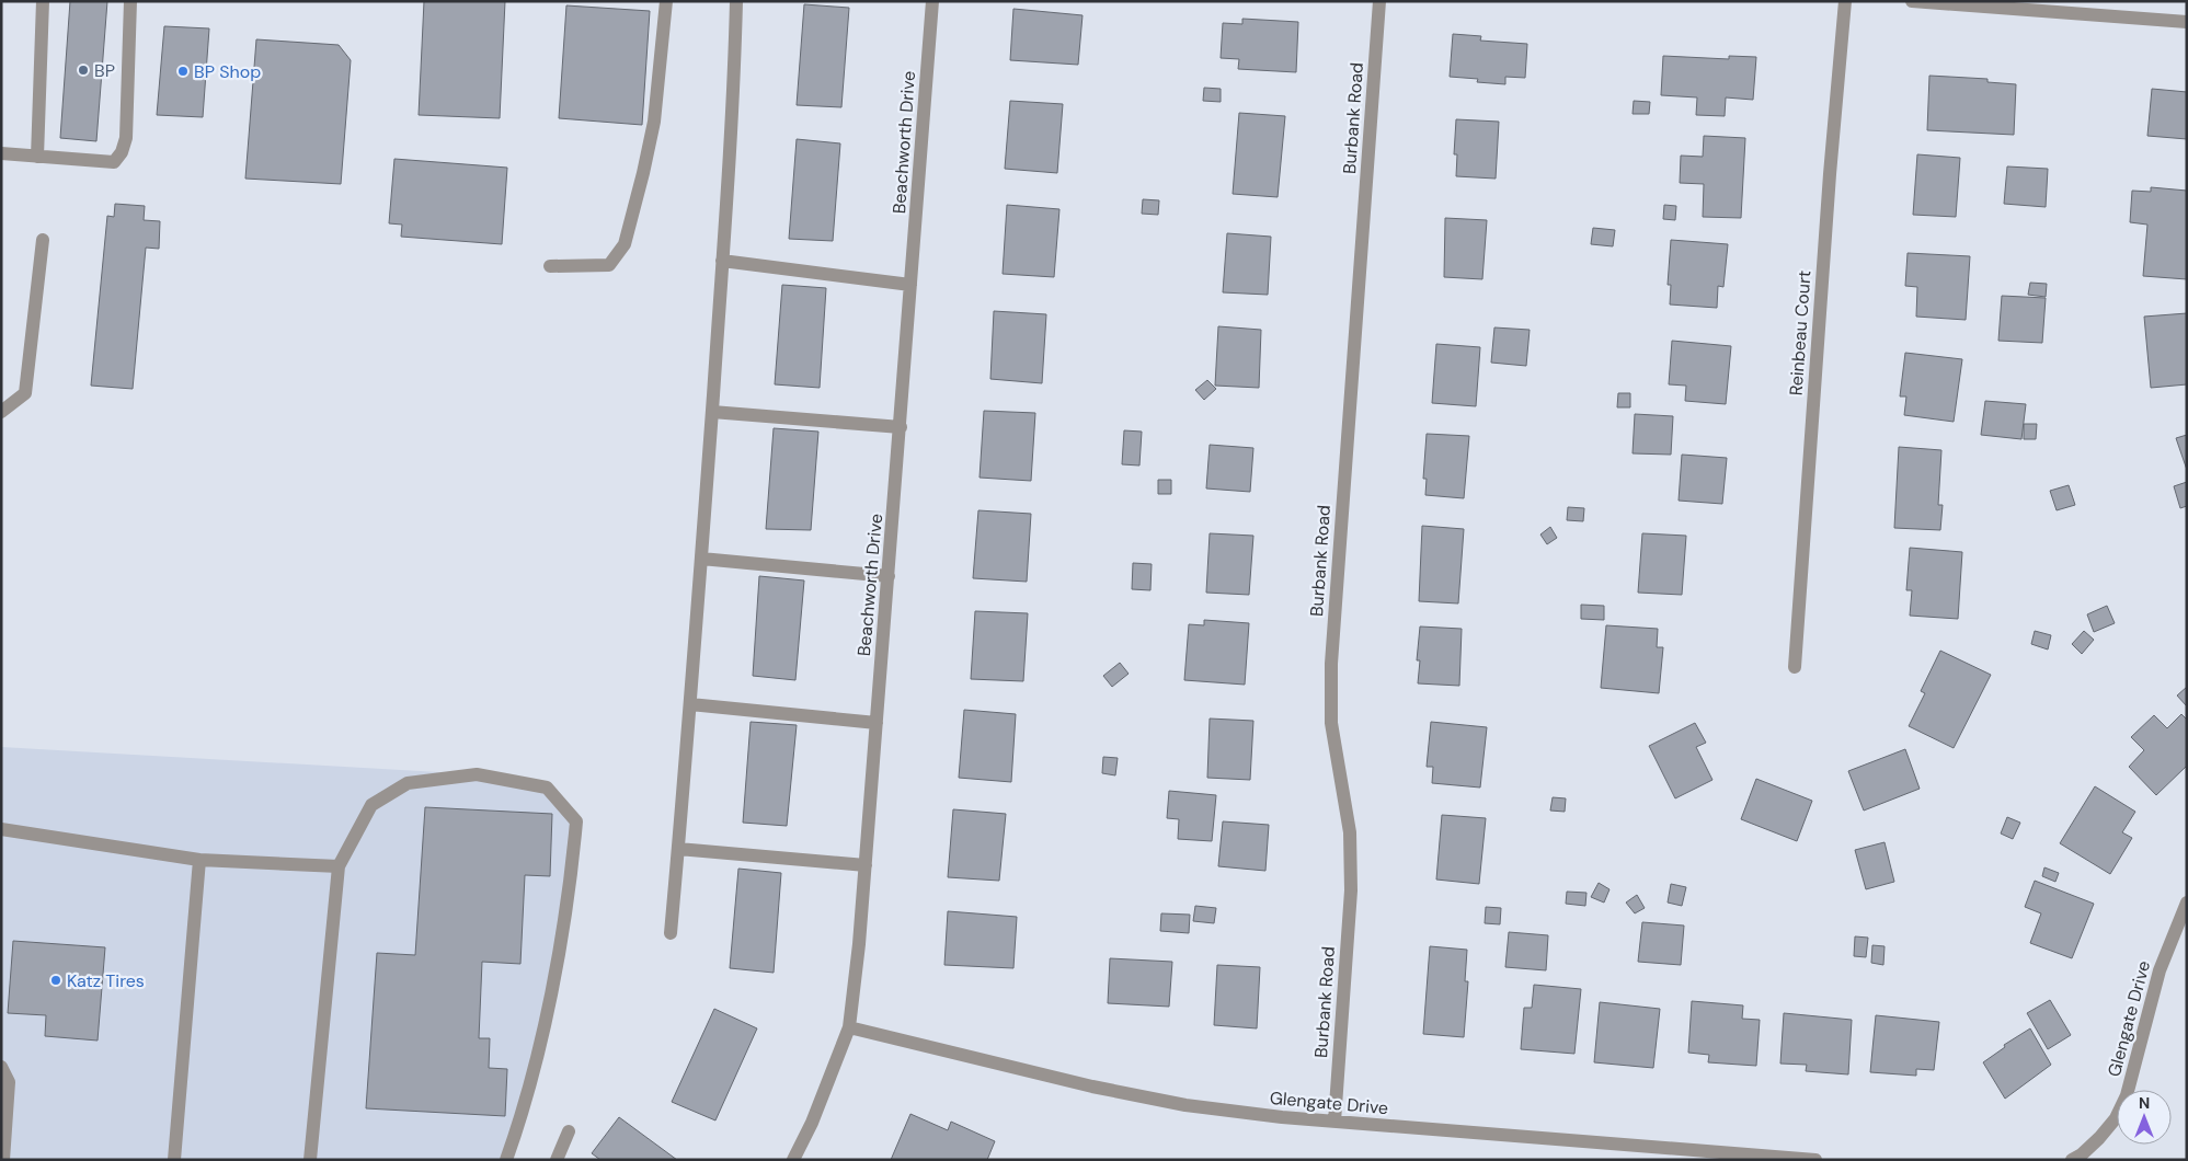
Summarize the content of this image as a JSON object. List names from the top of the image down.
{
  "streets": {
    "street": [
      "Burbank Road",
      "Beachworth Drive",
      "Reinbeau Court",
      "Glengate Drive"
    ]
  },
  "crossings": [
    ["Burbank Road", "Glengate Drive"],
    ["Beachworth Drive", "Glengate Drive"]
  ],
  "places": ["BP", "BP Shop", "Katz Tires"],
  "north": "top"
}
